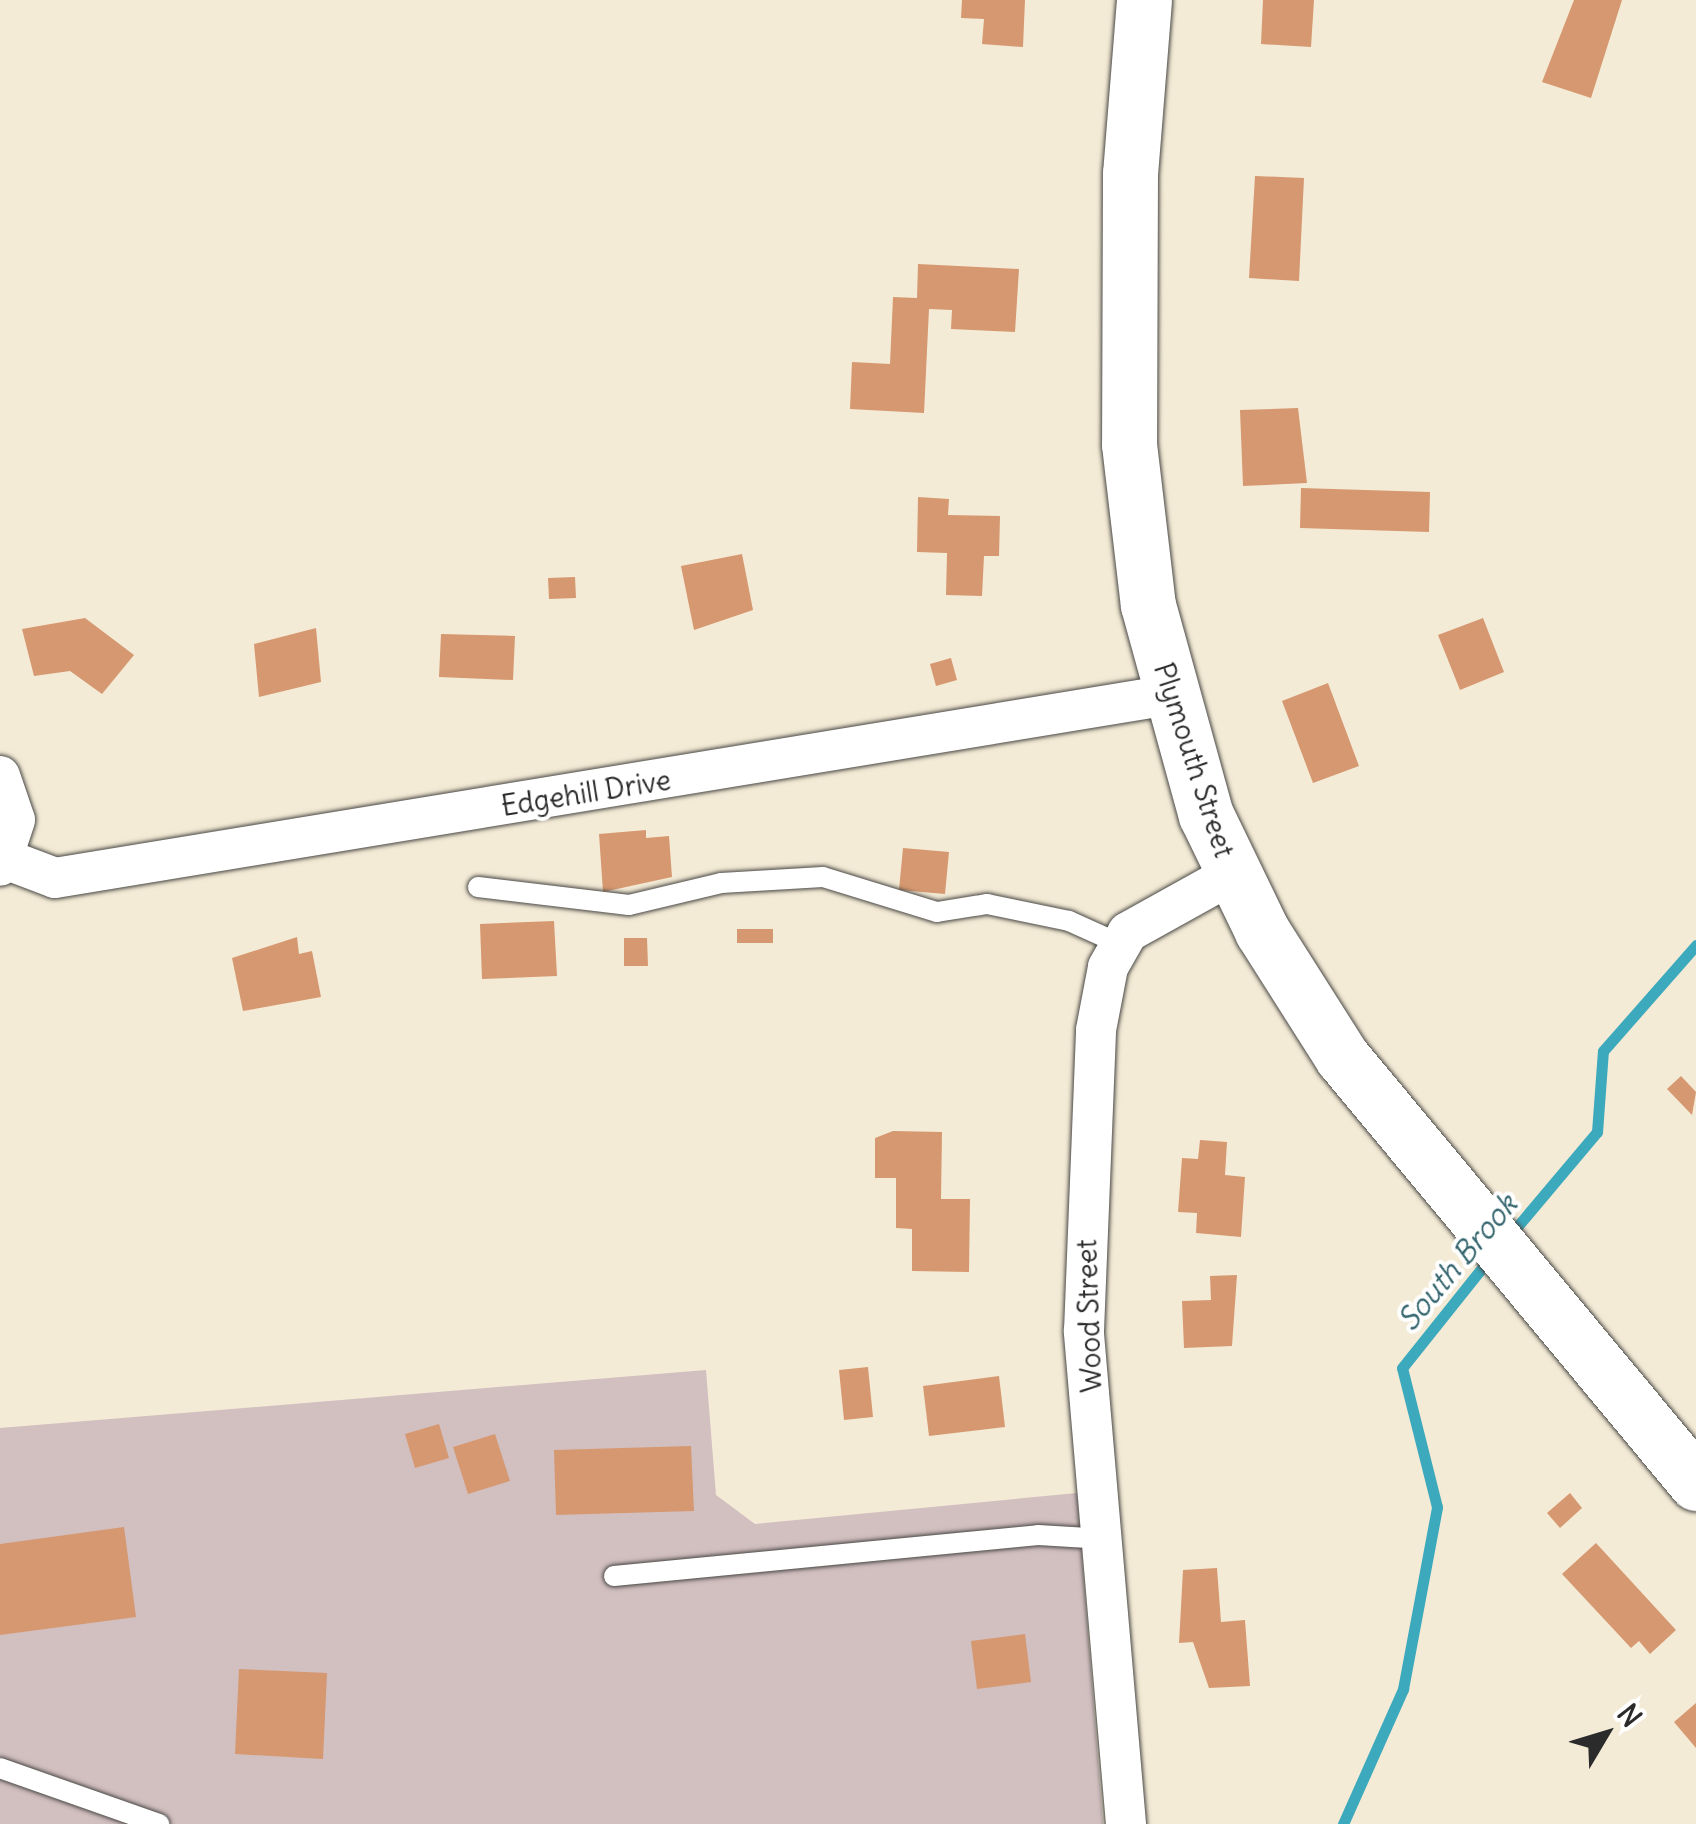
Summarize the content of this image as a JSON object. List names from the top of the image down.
{
  "streets": {
    "main road": ["Plymouth Street"],
    "street": ["Edgehill Drive", "Wood Street"]
  },
  "crossings": [
    ["Plymouth Street", "Edgehill Drive"]
  ],
  "water": ["South Brook"],
  "north": "top right"
}
